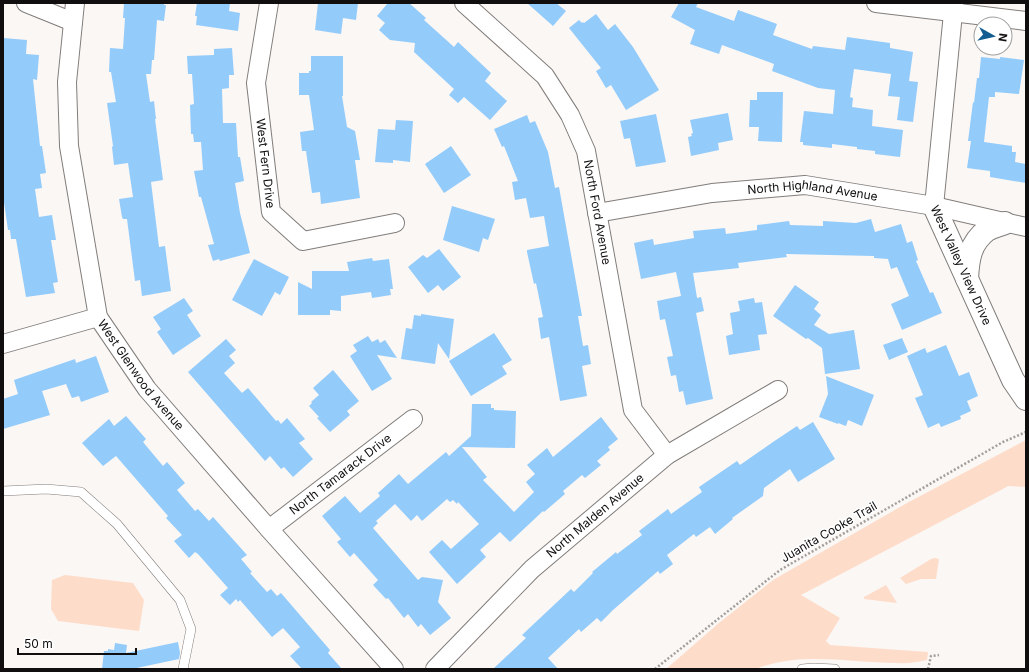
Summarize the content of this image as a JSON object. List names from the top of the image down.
{
  "streets": {
    "street": [
      "West Fern Drive",
      "North Highland Avenue",
      "North Ford Avenue",
      "West Valley View Drive",
      "West Glenwood Avenue",
      "North Tamarack Drive",
      "North Malden Avenue"
    ],
    "path": ["Juanita Cooke Trail"]
  },
  "crossings": [
    ["North Highland Avenue", "North Ford Avenue"],
    ["North Highland Avenue", "West Valley View Drive"],
    ["North Ford Avenue", "North Malden Avenue"],
    ["West Glenwood Avenue", "North Tamarack Drive"]
  ],
  "scale_bar": "50 m",
  "north": "right"
}
